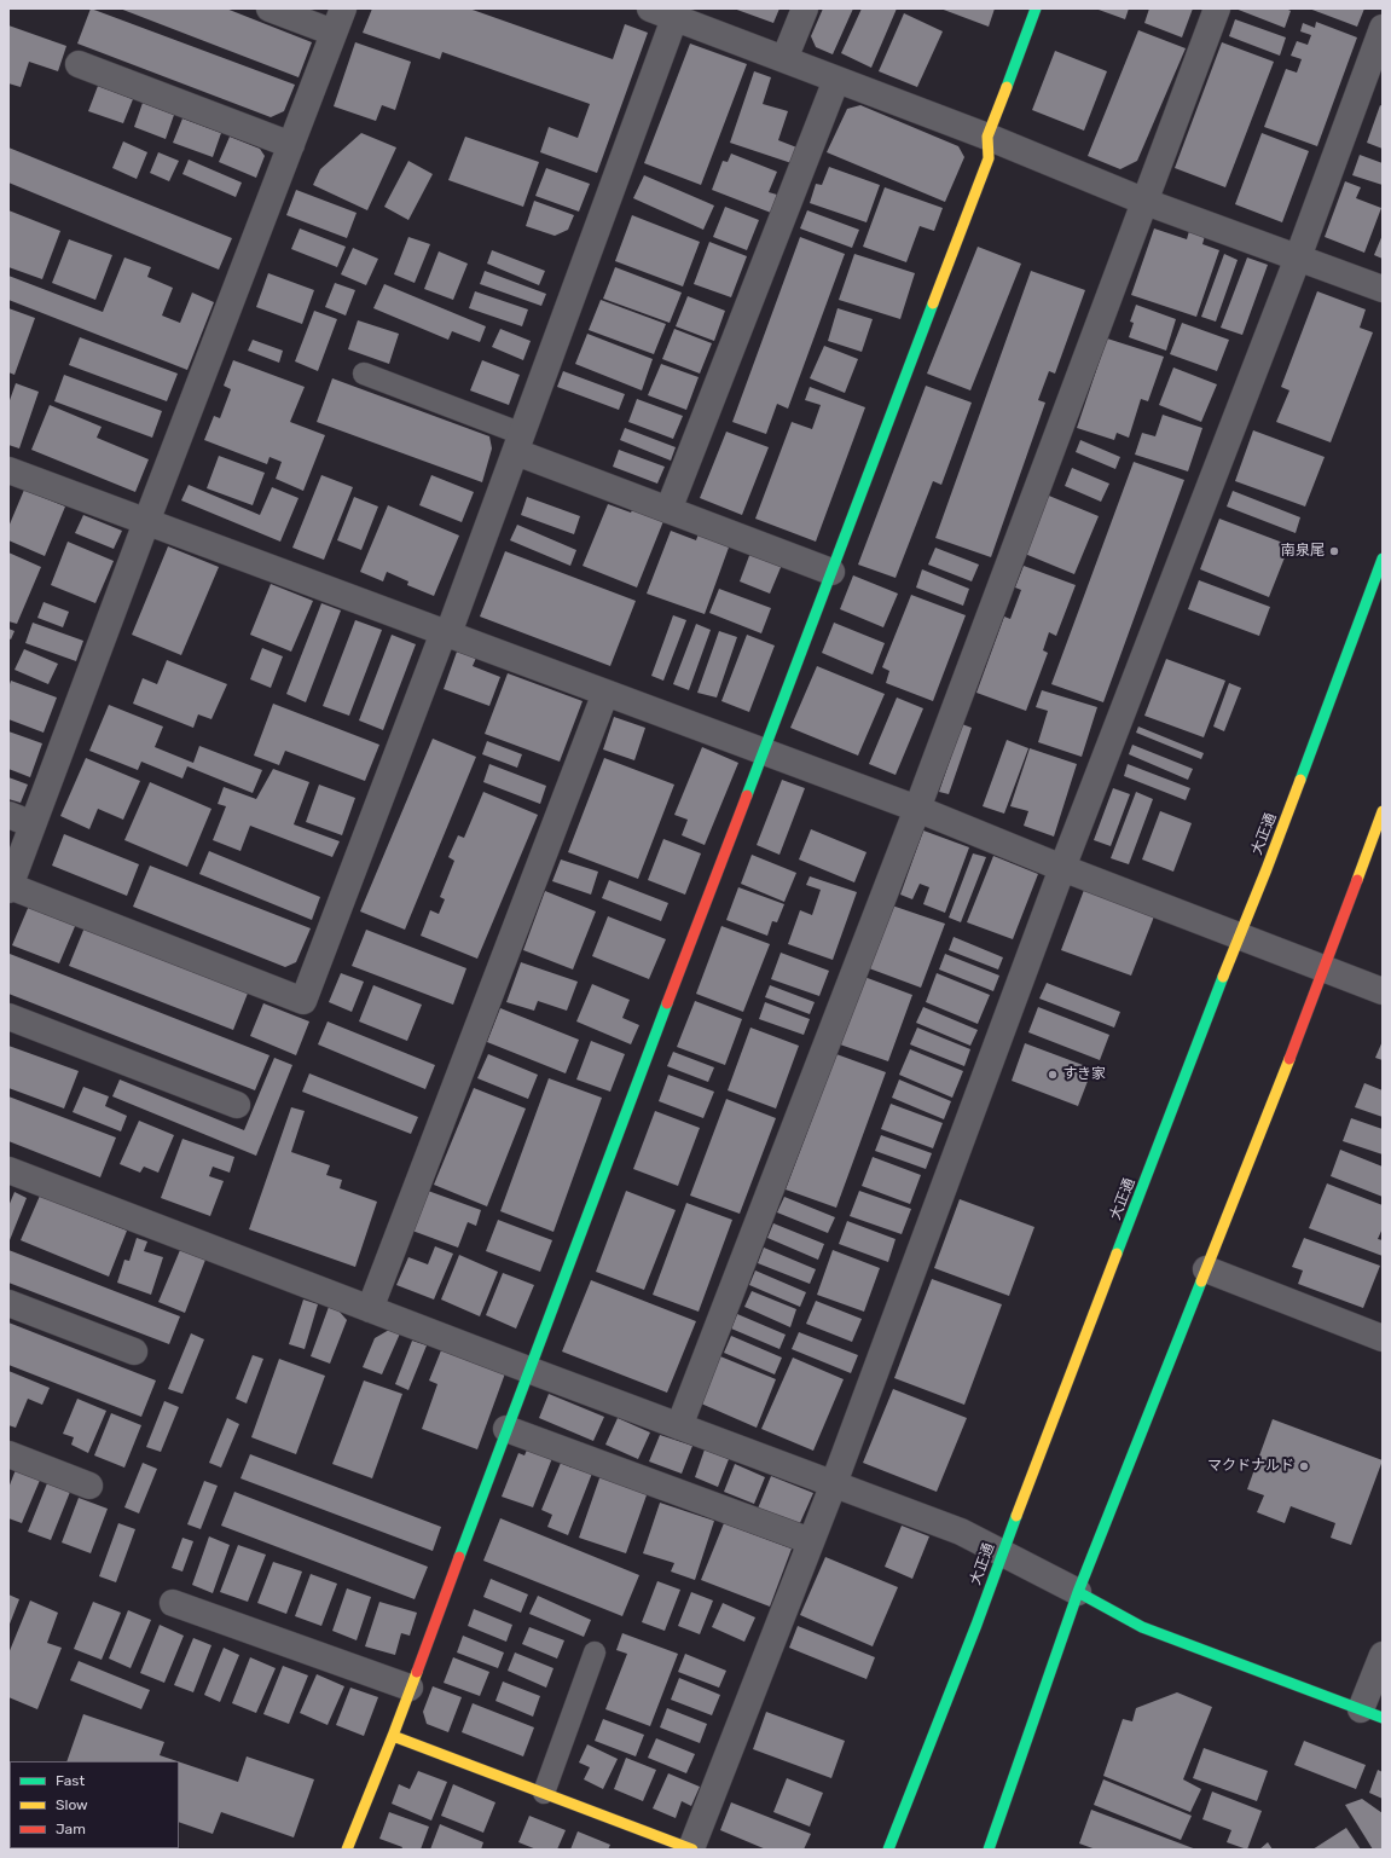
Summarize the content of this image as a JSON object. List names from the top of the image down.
{
  "streets": {
    "street": ["大正通"]
  },
  "places": ["南泉尾", "すき家", "マクドナルド"],
  "legend": ["Fast", "Slow", "Jam"]
}
